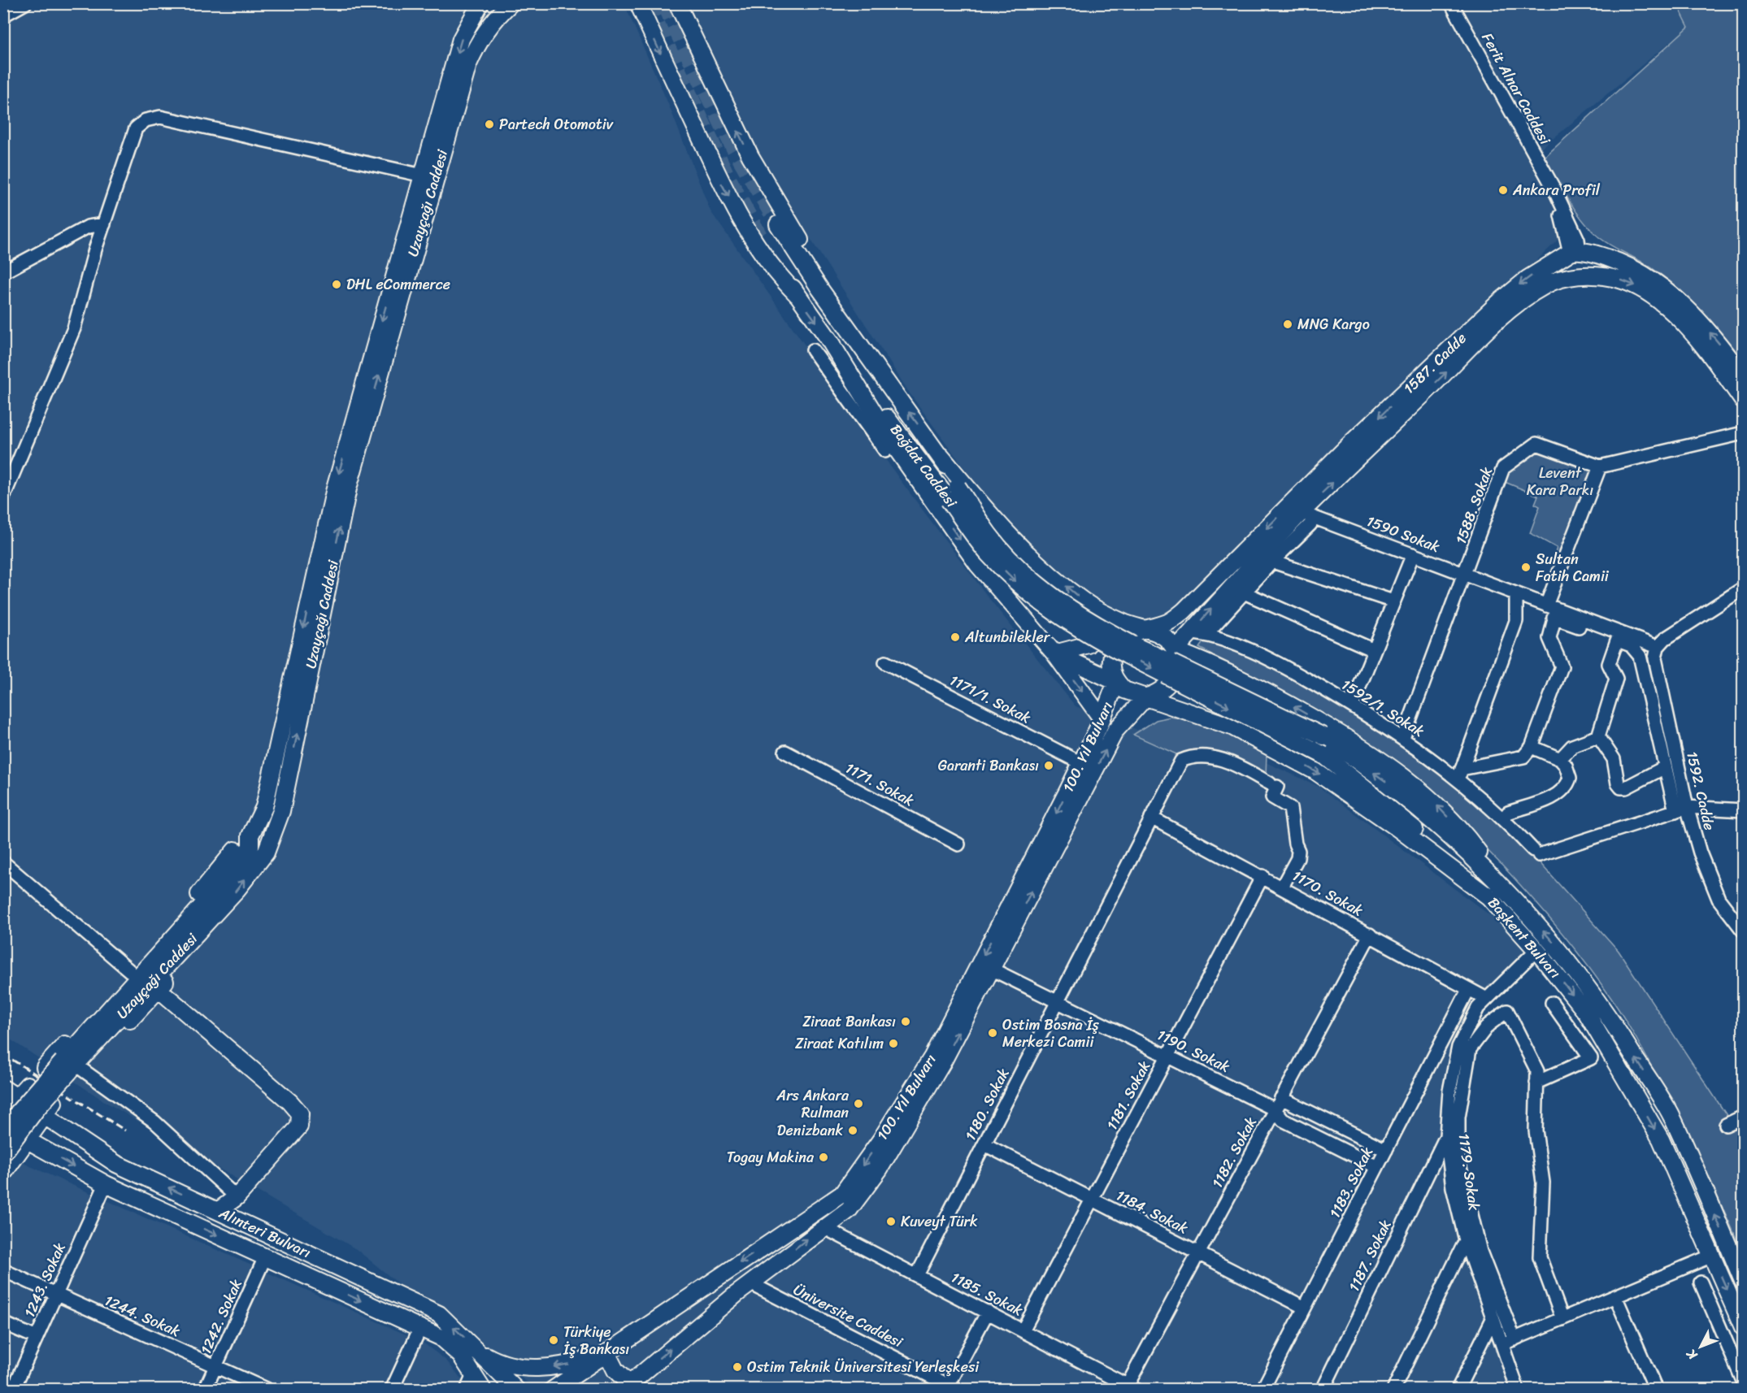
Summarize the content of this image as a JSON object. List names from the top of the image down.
{
  "streets": {
    "main road": [
      "Uzayçağı Caddesi",
      "1587. Cadde",
      "Bağdat Caddesi",
      "100. Yıl Bulvarı",
      "Başkent Bulvarı",
      "Alınteri Bulvarı"
    ],
    "street": [
      "Ferit Alnar Caddesi",
      "1588. Sokak",
      "1590 Sokak",
      "1171/1. Sokak",
      "1592/1. Sokak",
      "1171. Sokak",
      "1592. Cadde",
      "1170. Sokak",
      "1190. Sokak",
      "1181. Sokak",
      "1180. Sokak",
      "1182. Sokak",
      "1179. Sokak",
      "1183. Sokak",
      "1184. Sokak",
      "1187. Sokak",
      "1243. Sokak",
      "1185. Sokak",
      "1244. Sokak",
      "Üniversite Caddesi",
      "1242. Sokak"
    ]
  },
  "crossings": [
    ["Ferit Alnar Caddesi", "1587. Cadde"],
    ["Uzayçağı Caddesi", "Alınteri Bulvarı"],
    ["1587. Cadde", "Bağdat Caddesi"],
    ["1587. Cadde", "1590 Sokak"],
    ["1587. Cadde", "1592/1. Sokak"],
    ["1587. Cadde", "100. Yıl Bulvarı"],
    ["1587. Cadde", "Başkent Bulvarı"],
    ["Bağdat Caddesi", "100. Yıl Bulvarı"],
    ["Bağdat Caddesi", "Başkent Bulvarı"],
    ["1588. Sokak", "1590 Sokak"],
    ["1588. Sokak", "1592/1. Sokak"],
    ["1590 Sokak", "1592. Cadde"],
    ["1171/1. Sokak", "100. Yıl Bulvarı"],
    ["1592/1. Sokak", "1592. Cadde"],
    ["100. Yıl Bulvarı", "Başkent Bulvarı"],
    ["100. Yıl Bulvarı", "1190. Sokak"],
    ["100. Yıl Bulvarı", "1185. Sokak"],
    ["100. Yıl Bulvarı", "Üniversite Caddesi"],
    ["1170. Sokak", "1181. Sokak"],
    ["1170. Sokak", "1180. Sokak"],
    ["1170. Sokak", "1182. Sokak"],
    ["1170. Sokak", "1179. Sokak"],
    ["1170. Sokak", "1183. Sokak"],
    ["Başkent Bulvarı", "1179. Sokak"],
    ["1190. Sokak", "1181. Sokak"],
    ["1190. Sokak", "1180. Sokak"],
    ["1190. Sokak", "1182. Sokak"],
    ["1190. Sokak", "1183. Sokak"],
    ["1181. Sokak", "1184. Sokak"],
    ["1181. Sokak", "1185. Sokak"],
    ["1180. Sokak", "1184. Sokak"],
    ["1180. Sokak", "1185. Sokak"],
    ["1182. Sokak", "1184. Sokak"],
    ["1182. Sokak", "1185. Sokak"],
    ["1179. Sokak", "1187. Sokak"],
    ["1183. Sokak", "1184. Sokak"],
    ["Alınteri Bulvarı", "1243. Sokak"],
    ["Alınteri Bulvarı", "1242. Sokak"],
    ["1243. Sokak", "1244. Sokak"],
    ["1244. Sokak", "1242. Sokak"]
  ],
  "parks": ["Levent Kara Parkı"],
  "places": [
    "Partech Otomotiv",
    "Ankara Profil",
    "DHL eCommerce",
    "MNG Kargo",
    "Sultan Fatih Camii",
    "Altunbilekler",
    "Garanti Bankası",
    "Ziraat Bankası",
    "Ostim Bosna İş Merkezi Camii",
    "Ziraat Katılım",
    "Ars Ankara Rulman",
    "Denizbank",
    "Togay Makina",
    "Kuveyt Türk",
    "Türkiye İş Bankası",
    "Ostim Teknik Üniversitesi Yerleşkesi"
  ],
  "north": "bottom left"
}
